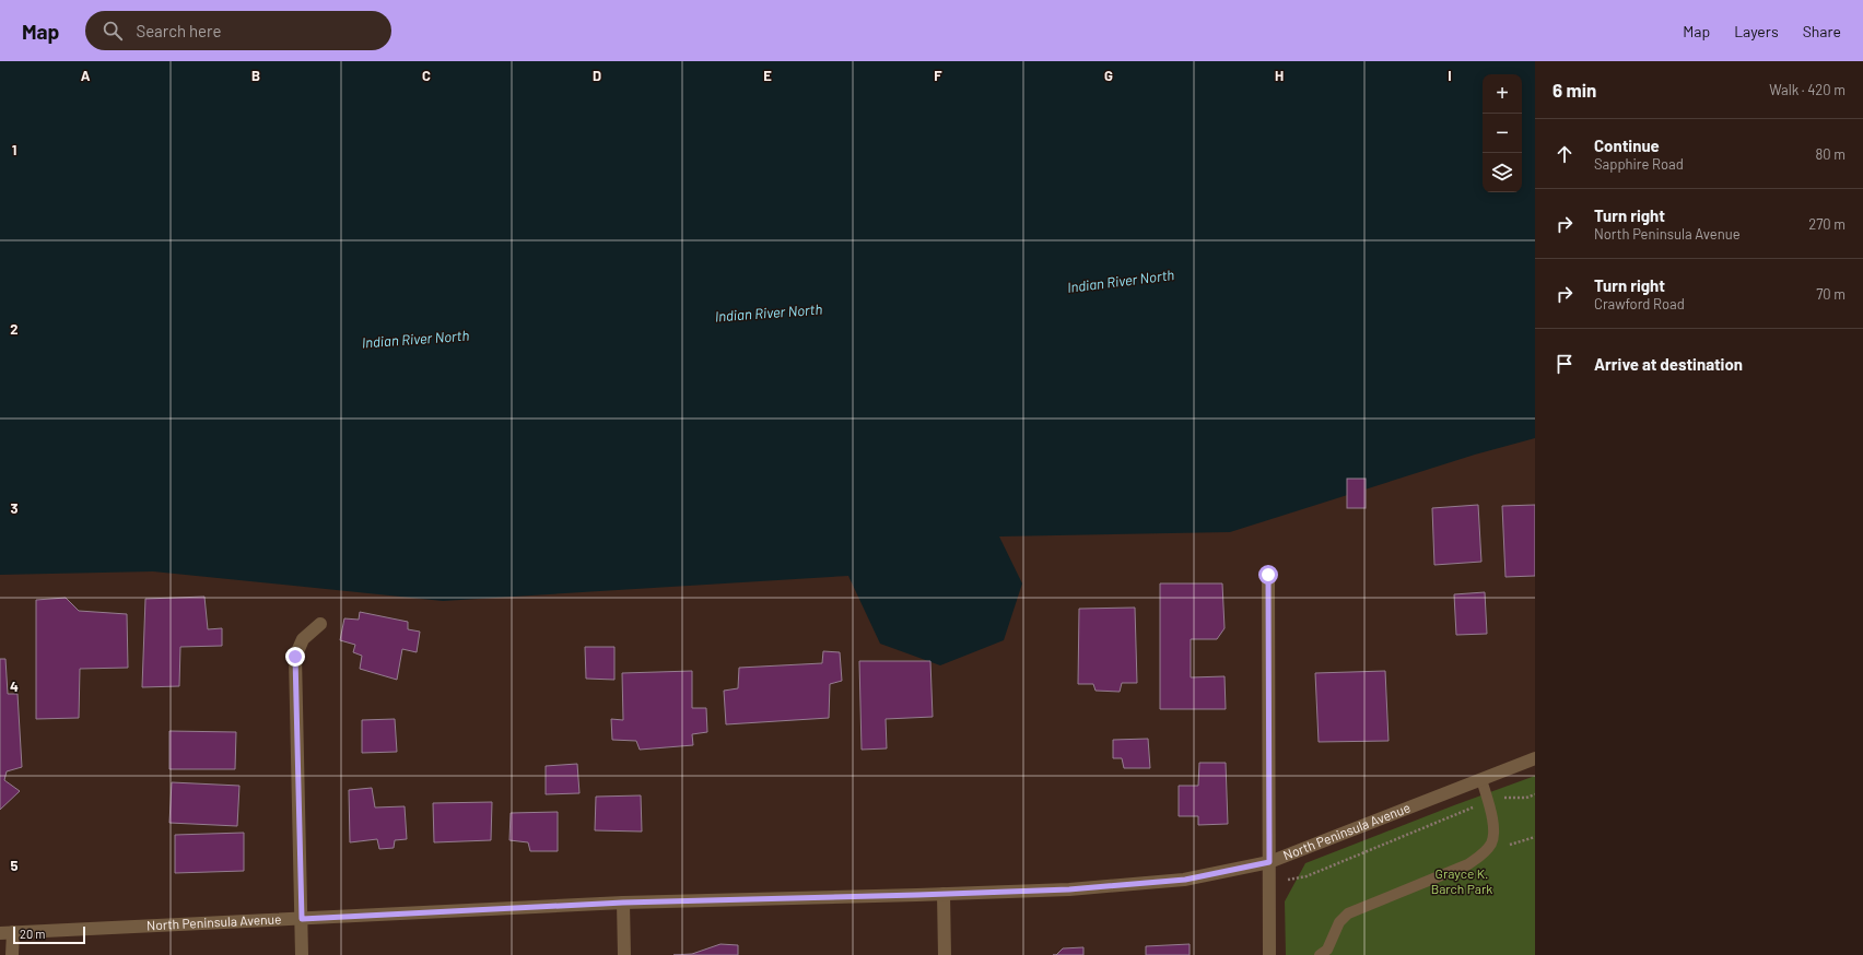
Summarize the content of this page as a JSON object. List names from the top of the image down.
{
  "streets": {
    "street": ["North Peninsula Avenue"]
  },
  "water": ["Indian River North"],
  "parks": ["Grayce K. Barch Park"],
  "scale_bar": "20 m",
  "page": {
    "header": "Map",
    "search": "Search here",
    "nav": ["Map", "Layers", "Share"],
    "heading": ["6 min", "Walk · 420 m"],
    "map_buttons": ["+", "−"],
    "list": [
      ["Continue", "Sapphire Road", "80 m"],
      ["Turn right", "North Peninsula Avenue", "270 m"],
      ["Turn right", "Crawford Road", "70 m"],
      "Arrive at destination"
    ],
    "scale": "20 m"
  },
  "grid": {
    "columns": [
      "A",
      "B",
      "C",
      "D",
      "E",
      "F",
      "G",
      "H",
      "I"
    ],
    "rows": [
      "1",
      "2",
      "3",
      "4",
      "5"
    ]
  }
}
